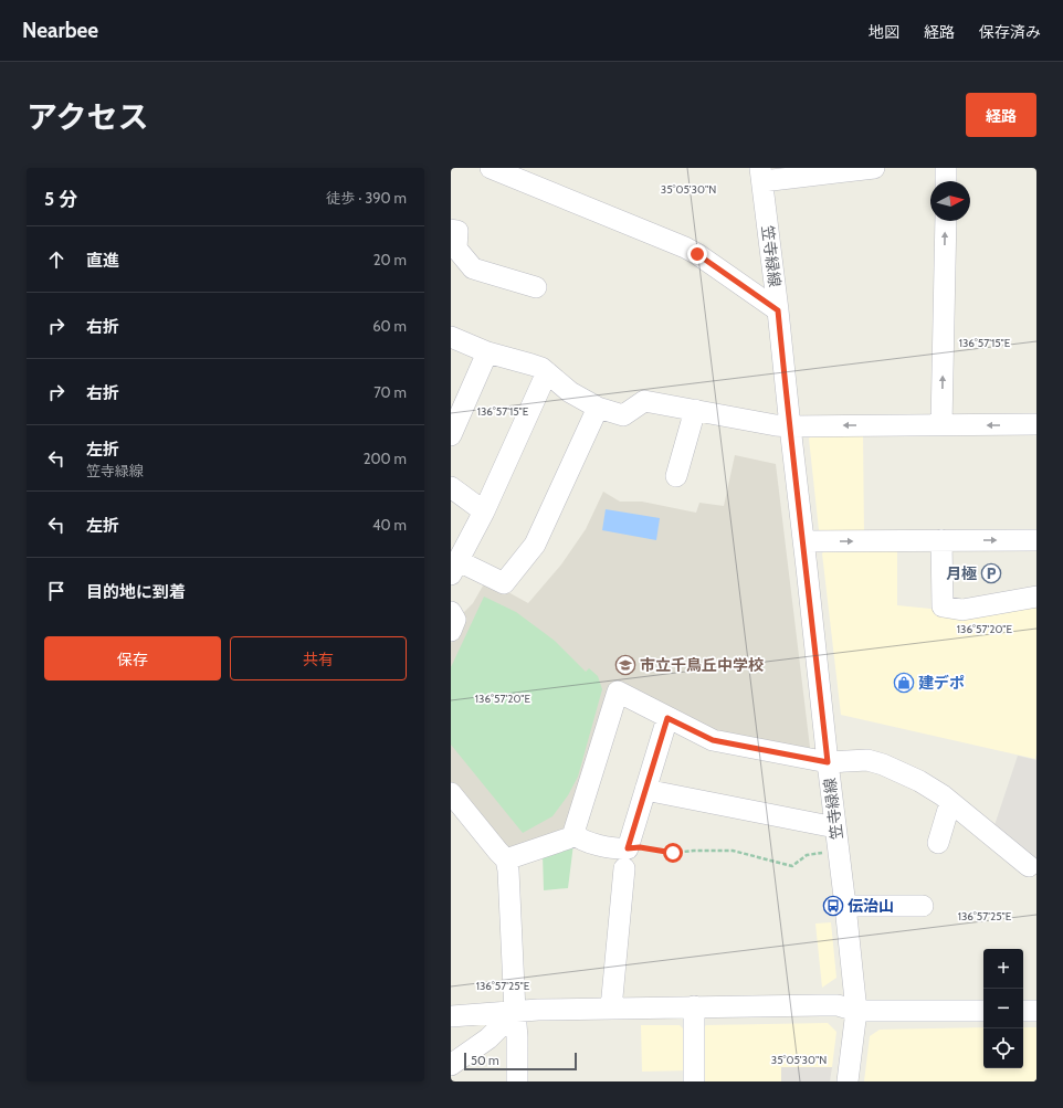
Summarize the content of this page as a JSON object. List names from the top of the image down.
{
  "streets": {
    "street": ["笠寺緑線"]
  },
  "places": {
    "parking": ["月極"],
    "school or university": ["市立千鳥丘中学校"],
    "shop": ["建デポ"],
    "bus stop": ["伝治山"]
  },
  "scale_bar": "50 m",
  "north": "right",
  "page": {
    "header": "Nearbee",
    "nav": ["地図", "経路", "保存済み"],
    "title": "アクセス",
    "buttons": [
      "経路",
      ["保存", "共有"]
    ],
    "heading": ["5 分", "徒歩 · 390 m"],
    "list": [
      ["直進", "20 m"],
      ["右折", "60 m"],
      ["右折", "70 m"],
      ["左折", "笠寺緑線", "200 m"],
      ["左折", "40 m"],
      "目的地に到着"
    ],
    "map_buttons": ["+", "−"],
    "scale": "50 m"
  },
  "coordinates": [
    "35°05'30\"N",
    "136°57'15\"E",
    "136°57'20\"E",
    "136°57'25\"E"
  ]
}
